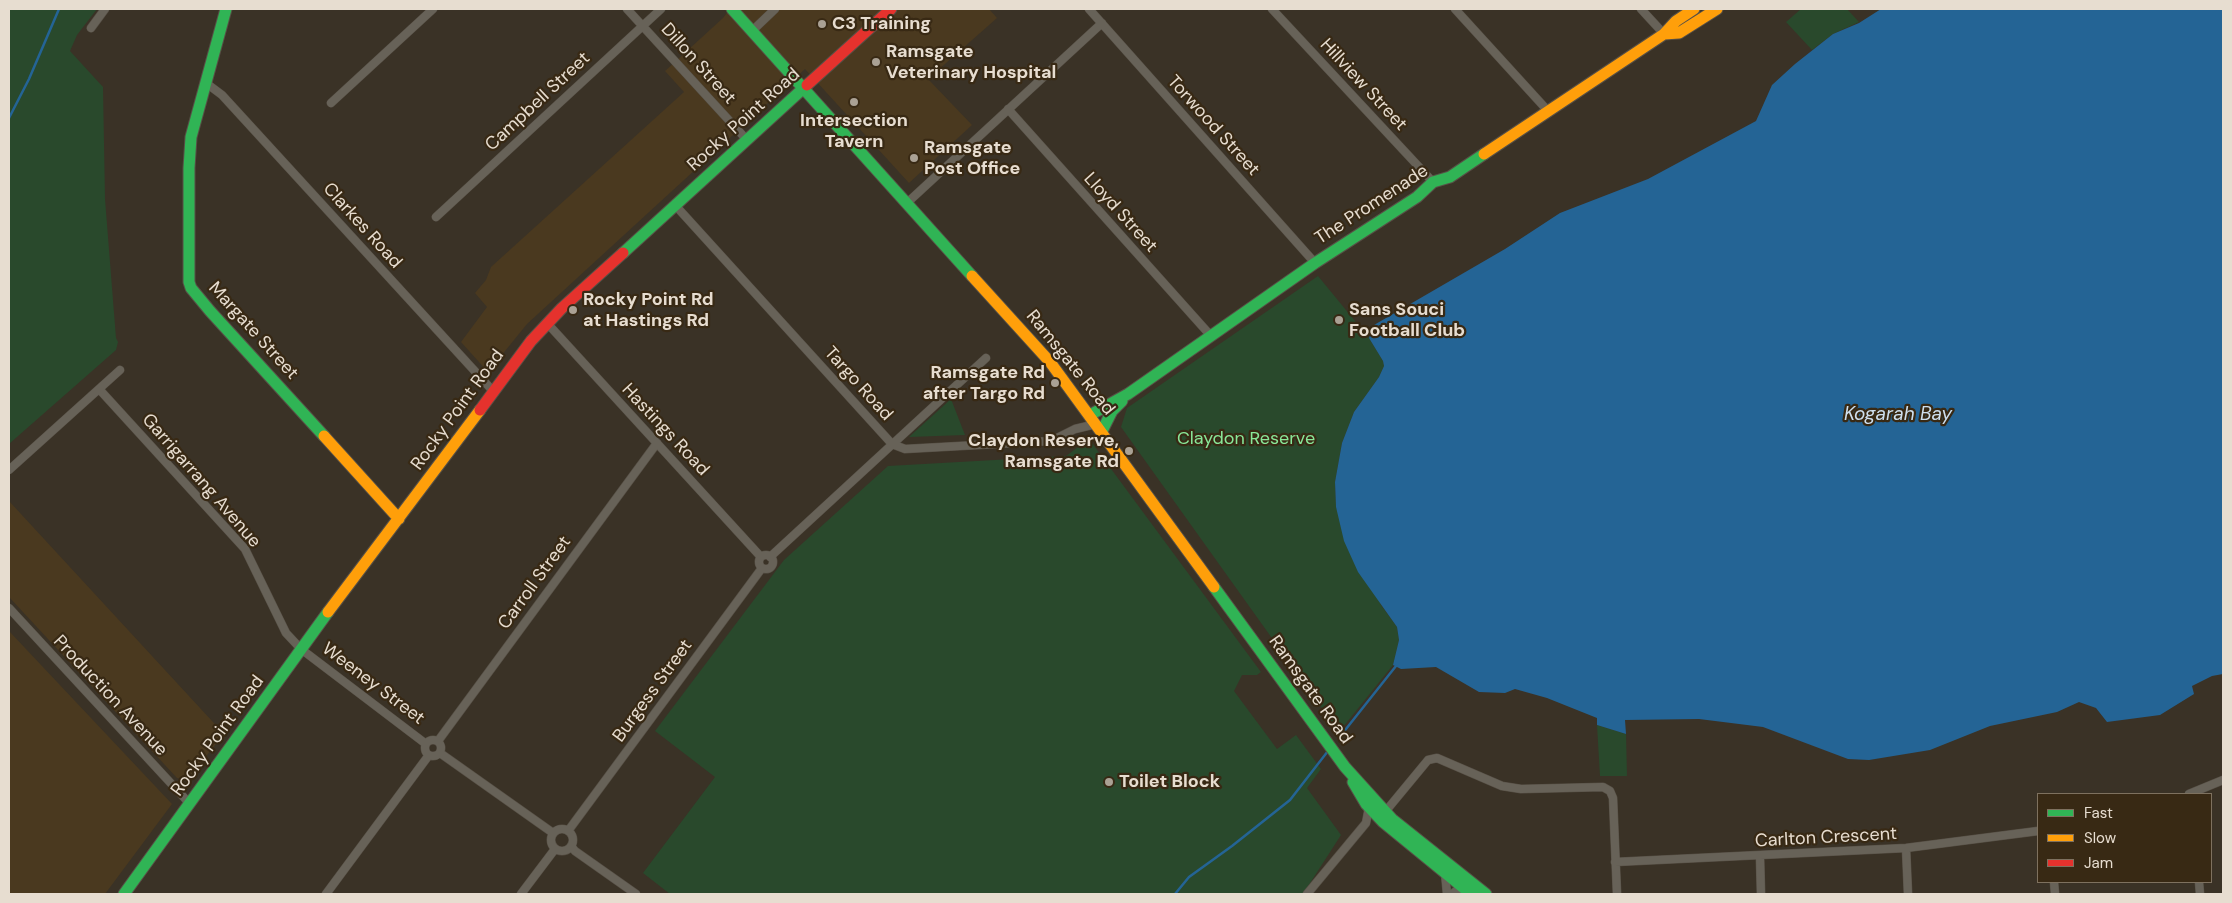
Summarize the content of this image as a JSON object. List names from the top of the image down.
{
  "streets": {
    "main road": [
      "Rocky Point Road",
      "The Promenade",
      "Margate Street",
      "Ramsgate Road"
    ],
    "street": [
      "Dillon Street",
      "Hillview Street",
      "Campbell Street",
      "Torwood Street",
      "Lloyd Street",
      "Clarkes Road",
      "Targo Road",
      "Hastings Road",
      "Garrigarrang Avenue",
      "Carroll Street",
      "Weeney Street",
      "Burgess Street",
      "Production Avenue",
      "Carlton Crescent"
    ]
  },
  "crossings": [
    ["Dillon Street", "Campbell Street"],
    ["Dillon Street", "Rocky Point Road"],
    ["Hillview Street", "The Promenade"],
    ["Rocky Point Road", "Clarkes Road"],
    ["Rocky Point Road", "Margate Street"],
    ["Rocky Point Road", "Ramsgate Road"],
    ["Rocky Point Road", "Targo Road"],
    ["Rocky Point Road", "Hastings Road"],
    ["Rocky Point Road", "Garrigarrang Avenue"],
    ["Rocky Point Road", "Weeney Street"],
    ["Rocky Point Road", "Production Avenue"],
    ["Torwood Street", "The Promenade"],
    ["The Promenade", "Lloyd Street"],
    ["The Promenade", "Ramsgate Road"],
    ["The Promenade", "Targo Road"],
    ["Clarkes Road", "Margate Street"],
    ["Ramsgate Road", "Targo Road"],
    ["Hastings Road", "Carroll Street"],
    ["Hastings Road", "Burgess Street"],
    ["Garrigarrang Avenue", "Weeney Street"],
    ["Carroll Street", "Weeney Street"]
  ],
  "water": ["Kogarah Bay"],
  "parks": ["Claydon Reserve"],
  "places": [
    "C3 Training",
    "Ramsgate Veterinary Hospital",
    "Intersection Tavern",
    "Ramsgate Post Office",
    "Rocky Point Rd at Hastings Rd",
    "Sans Souci Football Club",
    "Ramsgate Rd after Targo Rd",
    "Claydon Reserve, Ramsgate Rd",
    "Toilet Block"
  ],
  "legend": ["Fast", "Slow", "Jam"]
}
